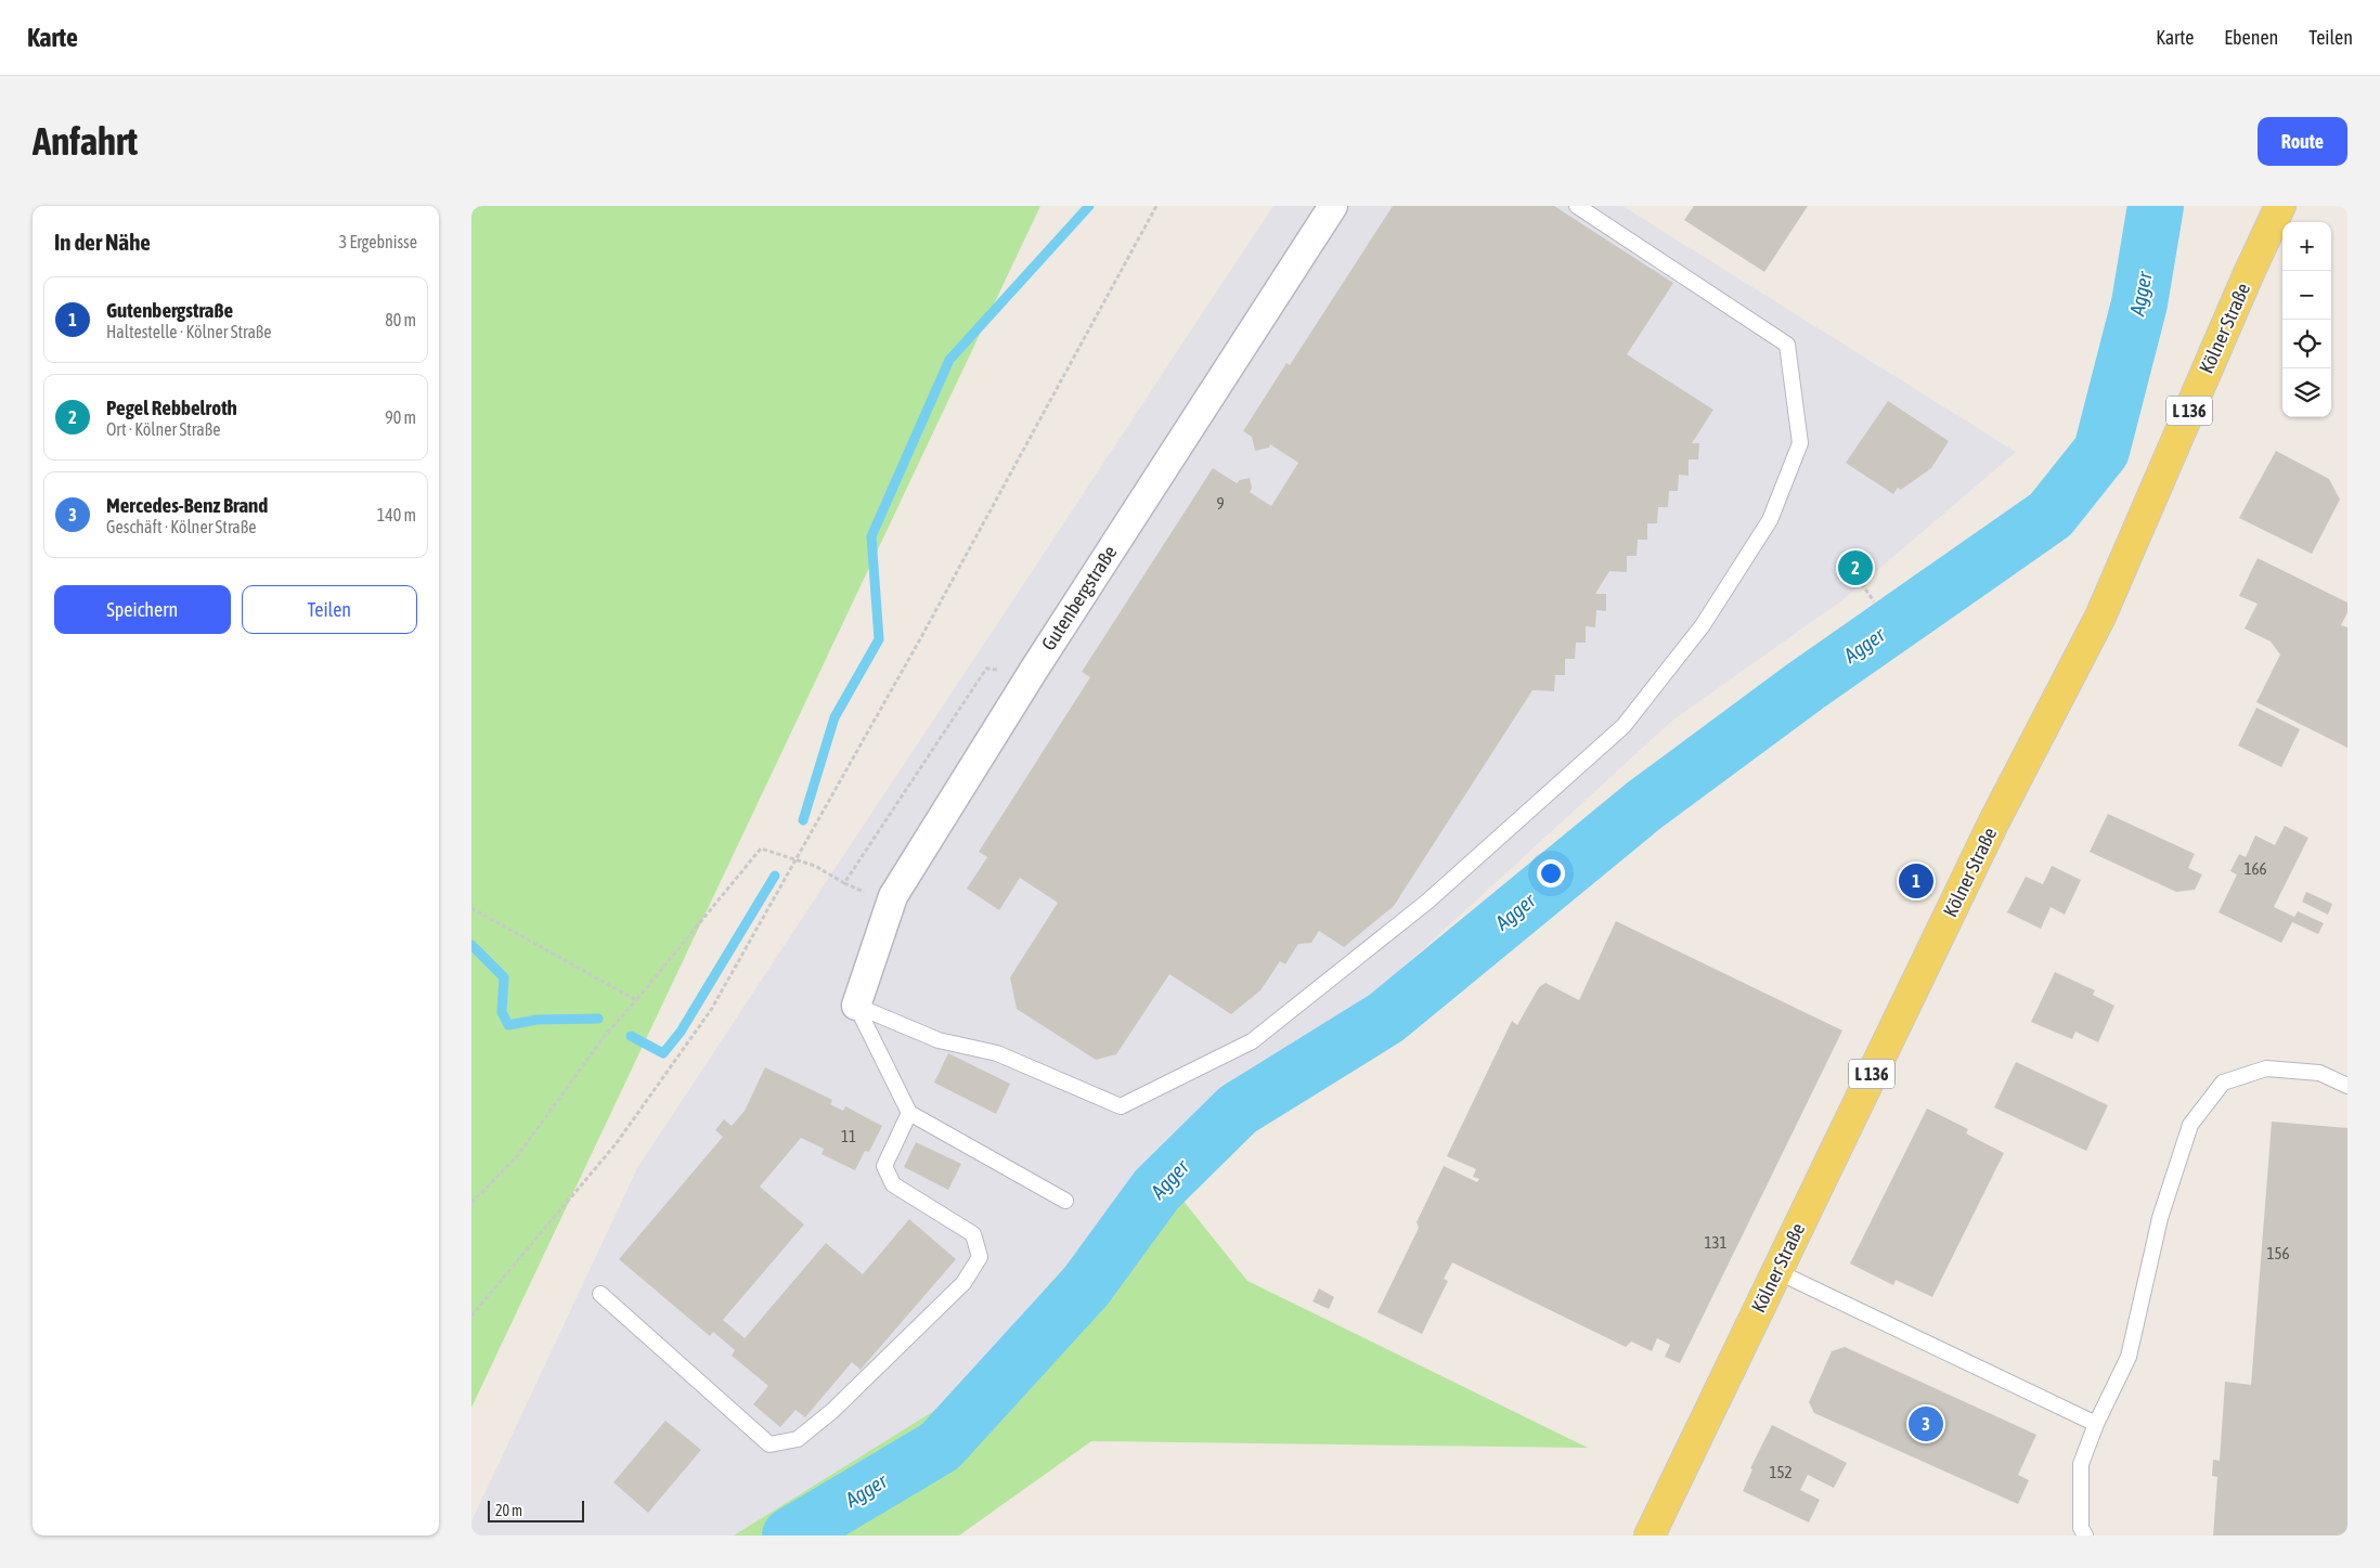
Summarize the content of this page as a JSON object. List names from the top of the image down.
{
  "streets": {
    "main road": ["Kölner Straße", "L 136"],
    "street": ["Gutenbergstraße"]
  },
  "water": ["Agger"],
  "house_numbers": [
    "9",
    "166",
    "11",
    "131",
    "156",
    "152"
  ],
  "scale_bar": "20 m",
  "page": {
    "header": "Karte",
    "nav": ["Karte", "Ebenen", "Teilen"],
    "buttons": [
      "Route",
      ["Speichern", "Teilen"]
    ],
    "title": "Anfahrt",
    "heading": ["In der Nähe", "3 Ergebnisse"],
    "map_buttons": ["+", "−"],
    "list": [
      {
        "mark": "1",
        "name": "Gutenbergstraße",
        "note": "Haltestelle · Kölner Straße",
        "value": "80 m"
      },
      {
        "mark": "2",
        "name": "Pegel Rebbelroth",
        "note": "Ort · Kölner Straße",
        "value": "90 m"
      },
      {
        "mark": "3",
        "name": "Mercedes-Benz Brand",
        "note": "Geschäft · Kölner Straße",
        "value": "140 m"
      }
    ],
    "pins": ["2", "1", "3"],
    "scale": "20 m"
  }
}
